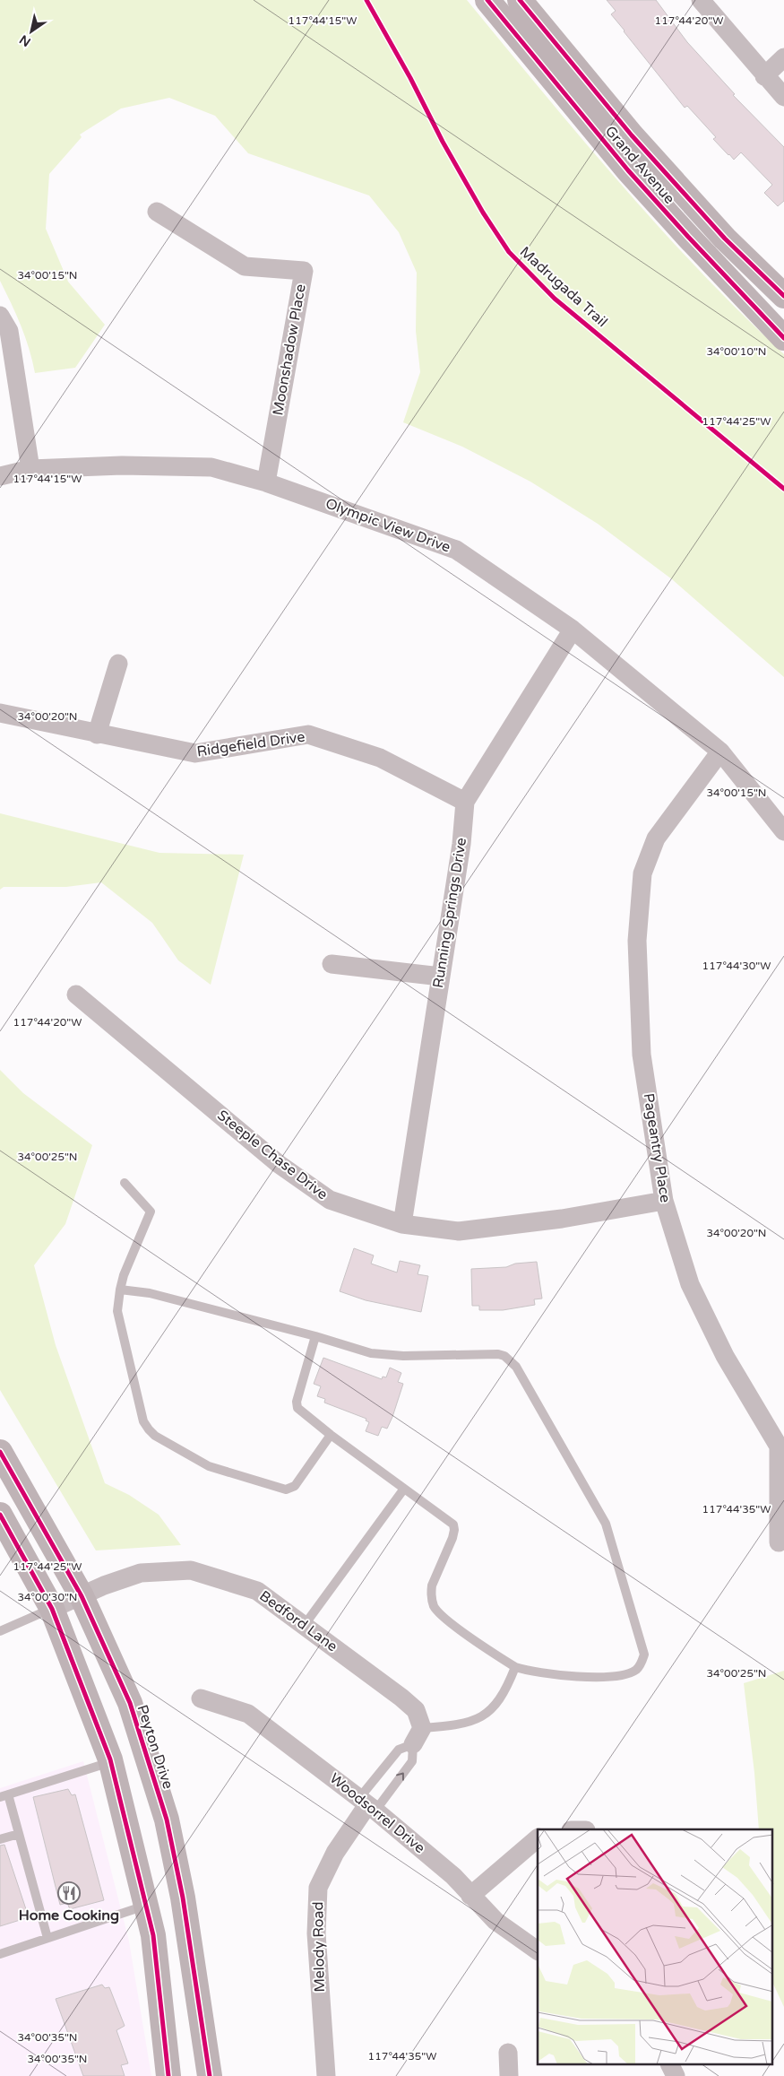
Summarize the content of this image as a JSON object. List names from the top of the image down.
{
  "streets": {
    "main road": ["Grand Avenue", "Peyton Drive"],
    "street": [
      "Moonshadow Place",
      "Olympic View Drive",
      "Ridgefield Drive",
      "Running Springs Drive",
      "Pageantry Place",
      "Steeple Chase Drive",
      "Bedford Lane",
      "Woodsorrel Drive",
      "Melody Road"
    ],
    "cycle path": ["Madrugada Trail"]
  },
  "crossings": [
    ["Moonshadow Place", "Olympic View Drive"],
    ["Olympic View Drive", "Running Springs Drive"],
    ["Olympic View Drive", "Pageantry Place"],
    ["Ridgefield Drive", "Running Springs Drive"],
    ["Running Springs Drive", "Steeple Chase Drive"],
    ["Pageantry Place", "Steeple Chase Drive"],
    ["Bedford Lane", "Peyton Drive"],
    ["Woodsorrel Drive", "Melody Road"]
  ],
  "places": {
    "restaurant": ["Home Cooking"]
  },
  "north": "bottom left",
  "coordinates": [
    "117°44'15\"W",
    "117°44'20\"W",
    "34°00'15\"N",
    "34°00'10\"N",
    "117°44'25\"W",
    "34°00'20\"N",
    "117°44'30\"W",
    "34°00'25\"N",
    "117°44'35\"W",
    "34°00'30\"N",
    "34°00'35\"N"
  ]
}
